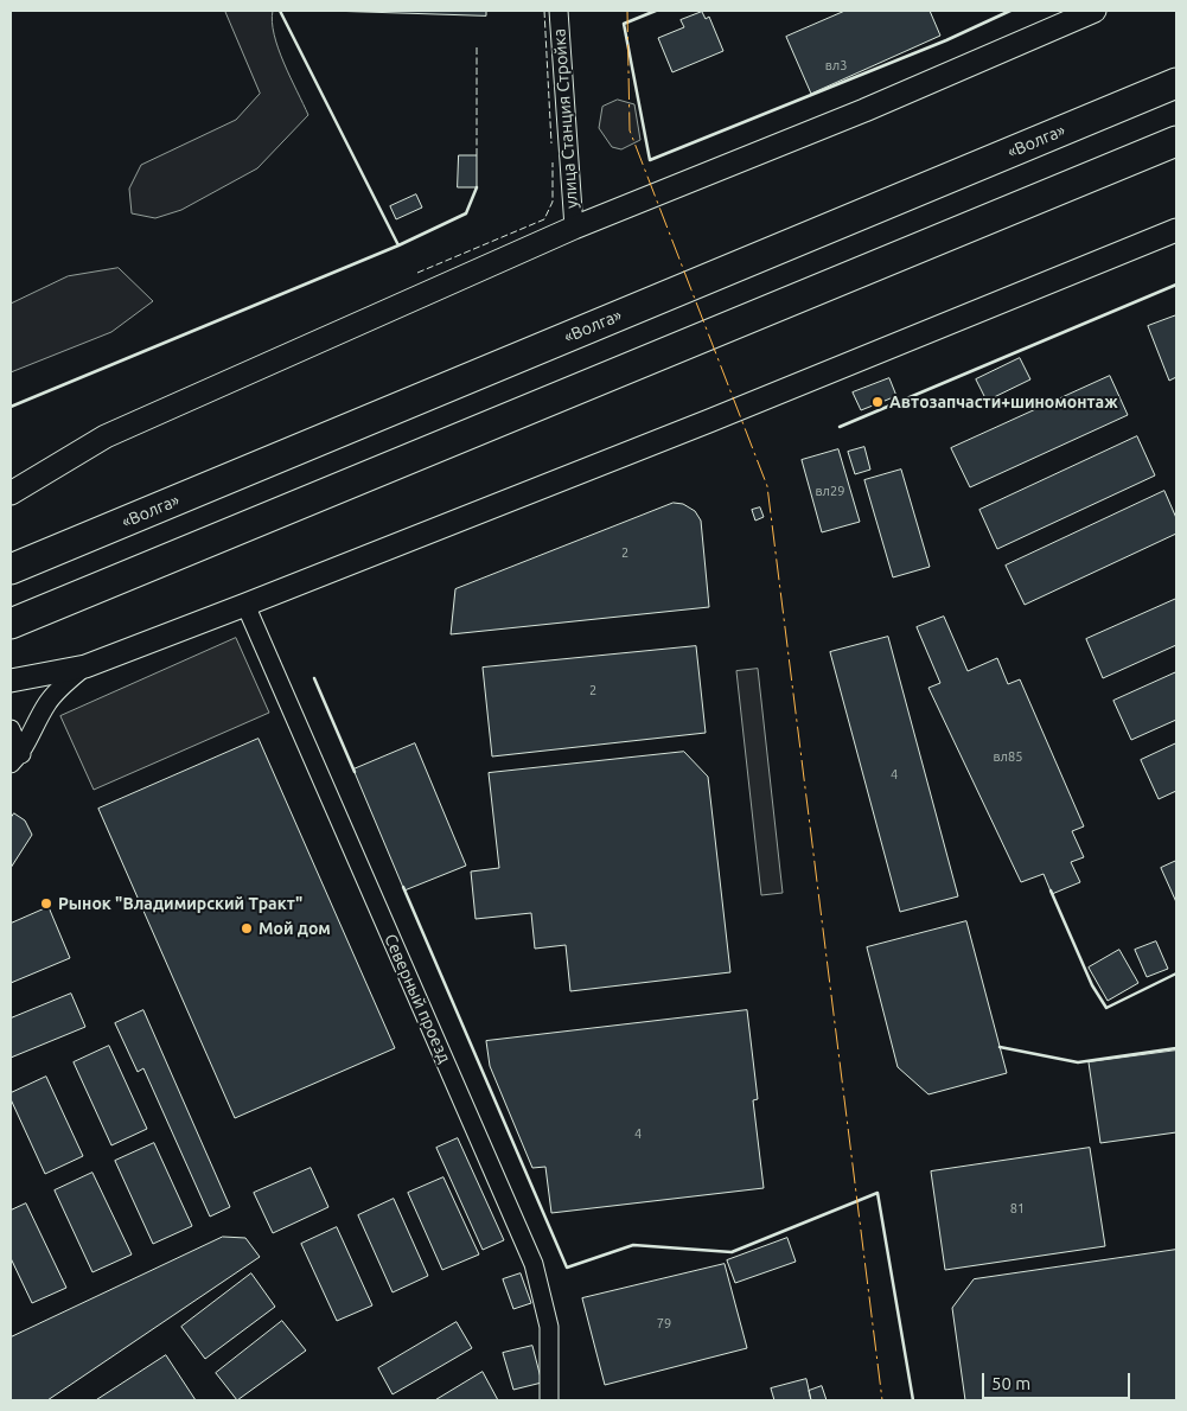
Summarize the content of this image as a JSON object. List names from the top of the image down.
{
  "streets": {
    "highway": ["«Волга»"],
    "street": ["улица Станция Стройка", "Северный проезд"]
  },
  "places": ["Автозапчасти+шиномонтаж", "Рынок \"Владимирский Тракт\"", "Мой дом"],
  "house_numbers": [
    "вл3",
    "вл29",
    "2",
    "2",
    "вл85",
    "4",
    "4",
    "81",
    "79"
  ],
  "scale_bar": "50 m"
}
